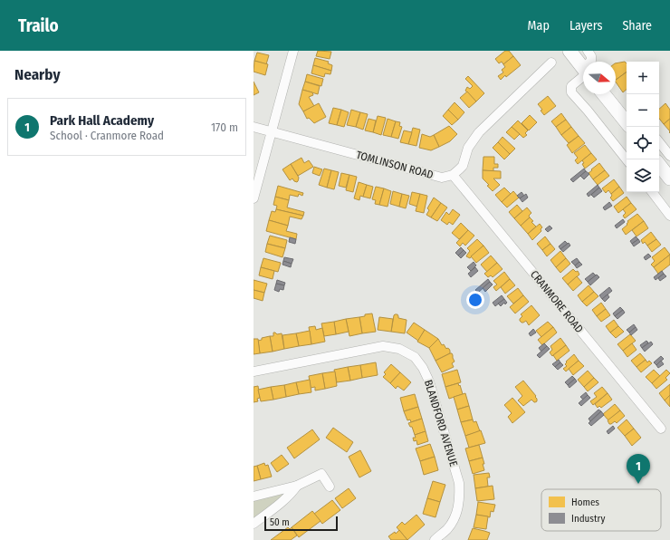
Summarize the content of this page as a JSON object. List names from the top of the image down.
{
  "streets": {
    "street": ["TOMLINSON ROAD", "CRANMORE ROAD", "BLANDFORD AVENUE"]
  },
  "crossings": [
    ["TOMLINSON ROAD", "CRANMORE ROAD"]
  ],
  "legend": ["Homes", "Industry"],
  "scale_bar": "50 m",
  "north": "right",
  "page": {
    "header": "Trailo",
    "nav": ["Map", "Layers", "Share"],
    "heading": "Nearby",
    "map_buttons": ["+", "−"],
    "list": [
      {
        "mark": "1",
        "name": "Park Hall Academy",
        "note": "School · Cranmore Road",
        "value": "170 m"
      }
    ],
    "pins": "1",
    "scale": "50 m"
  }
}
